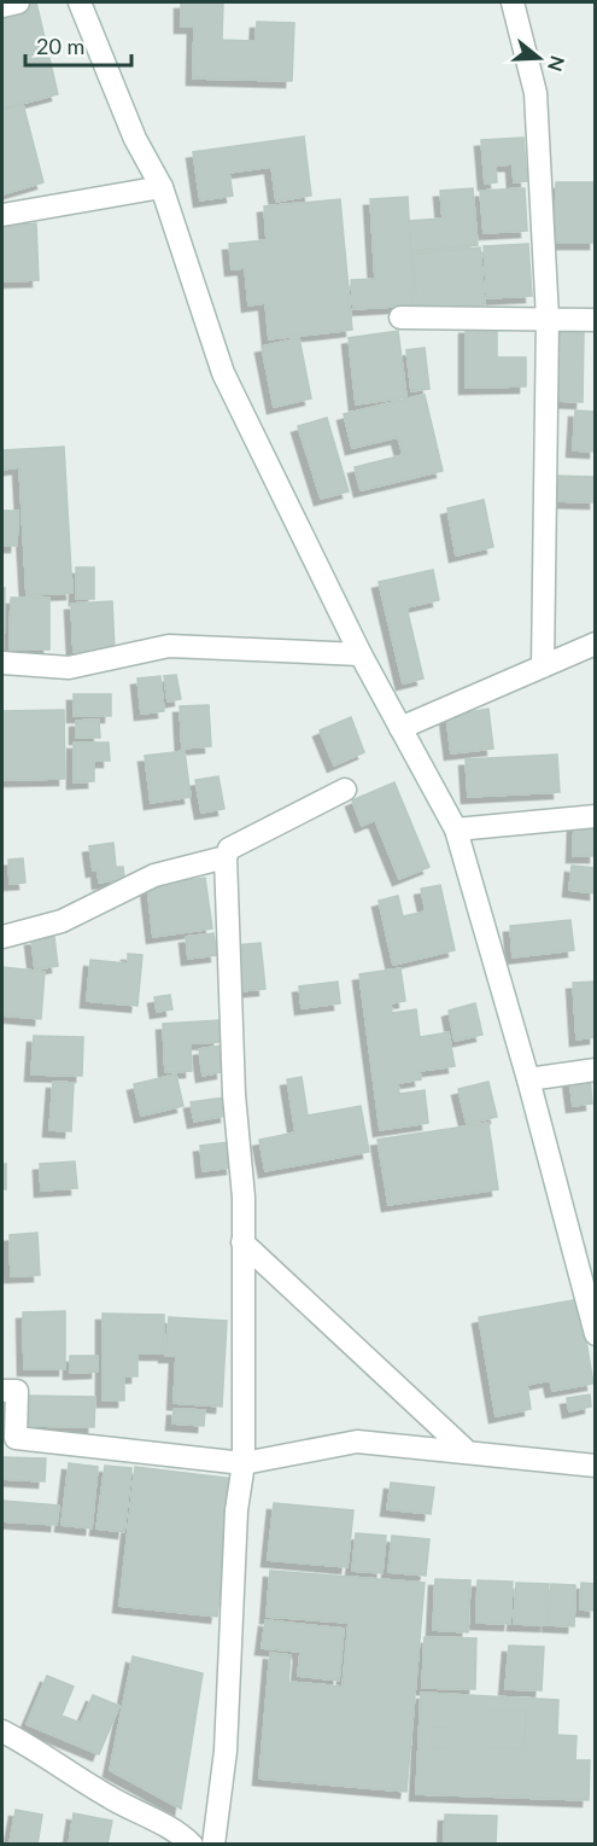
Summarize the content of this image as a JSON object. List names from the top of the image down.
{
  "scale_bar": "20 m",
  "north": "right"
}
